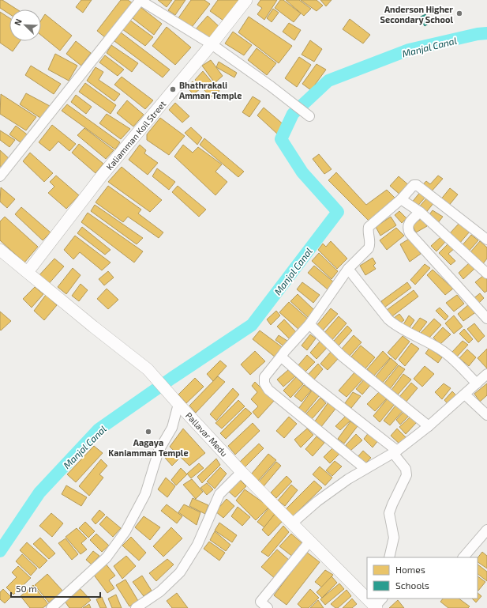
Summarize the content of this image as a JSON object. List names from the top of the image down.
{
  "streets": {
    "street": ["Kaliamman Koil Street", "Pallavar Medu"]
  },
  "crossings": [
    ["Kaliamman Koil Street", "Pallavar Medu"]
  ],
  "water": ["Manjal Canal"],
  "places": ["Anderson Higher Secondary School", "Bhathrakali Amman Temple", "Aagaya Kaniamman Temple"],
  "legend": ["Homes", "Schools"],
  "scale_bar": "50 m",
  "north": "top left"
}
